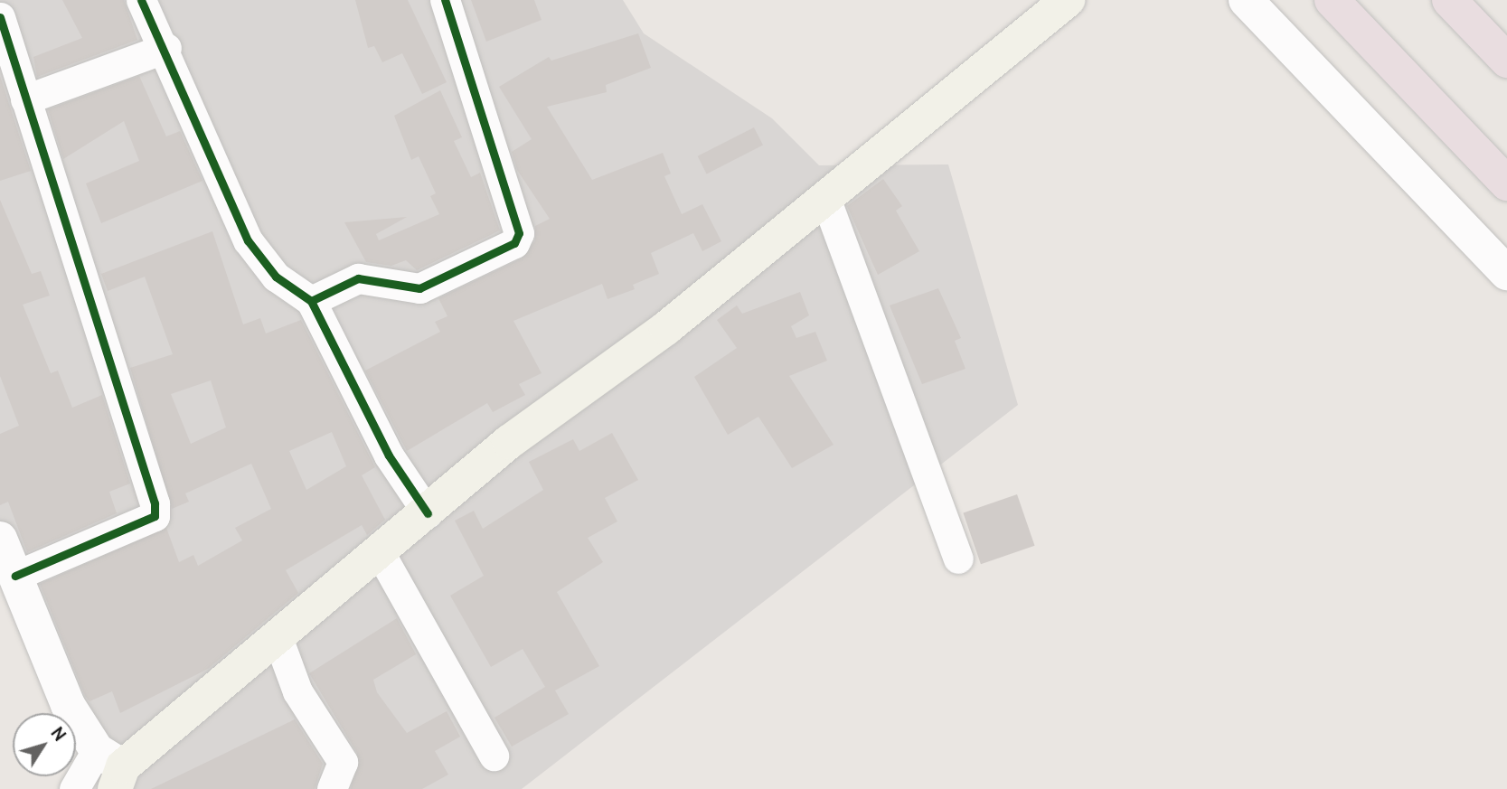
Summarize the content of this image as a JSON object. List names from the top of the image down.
{
  "north": "top right"
}
